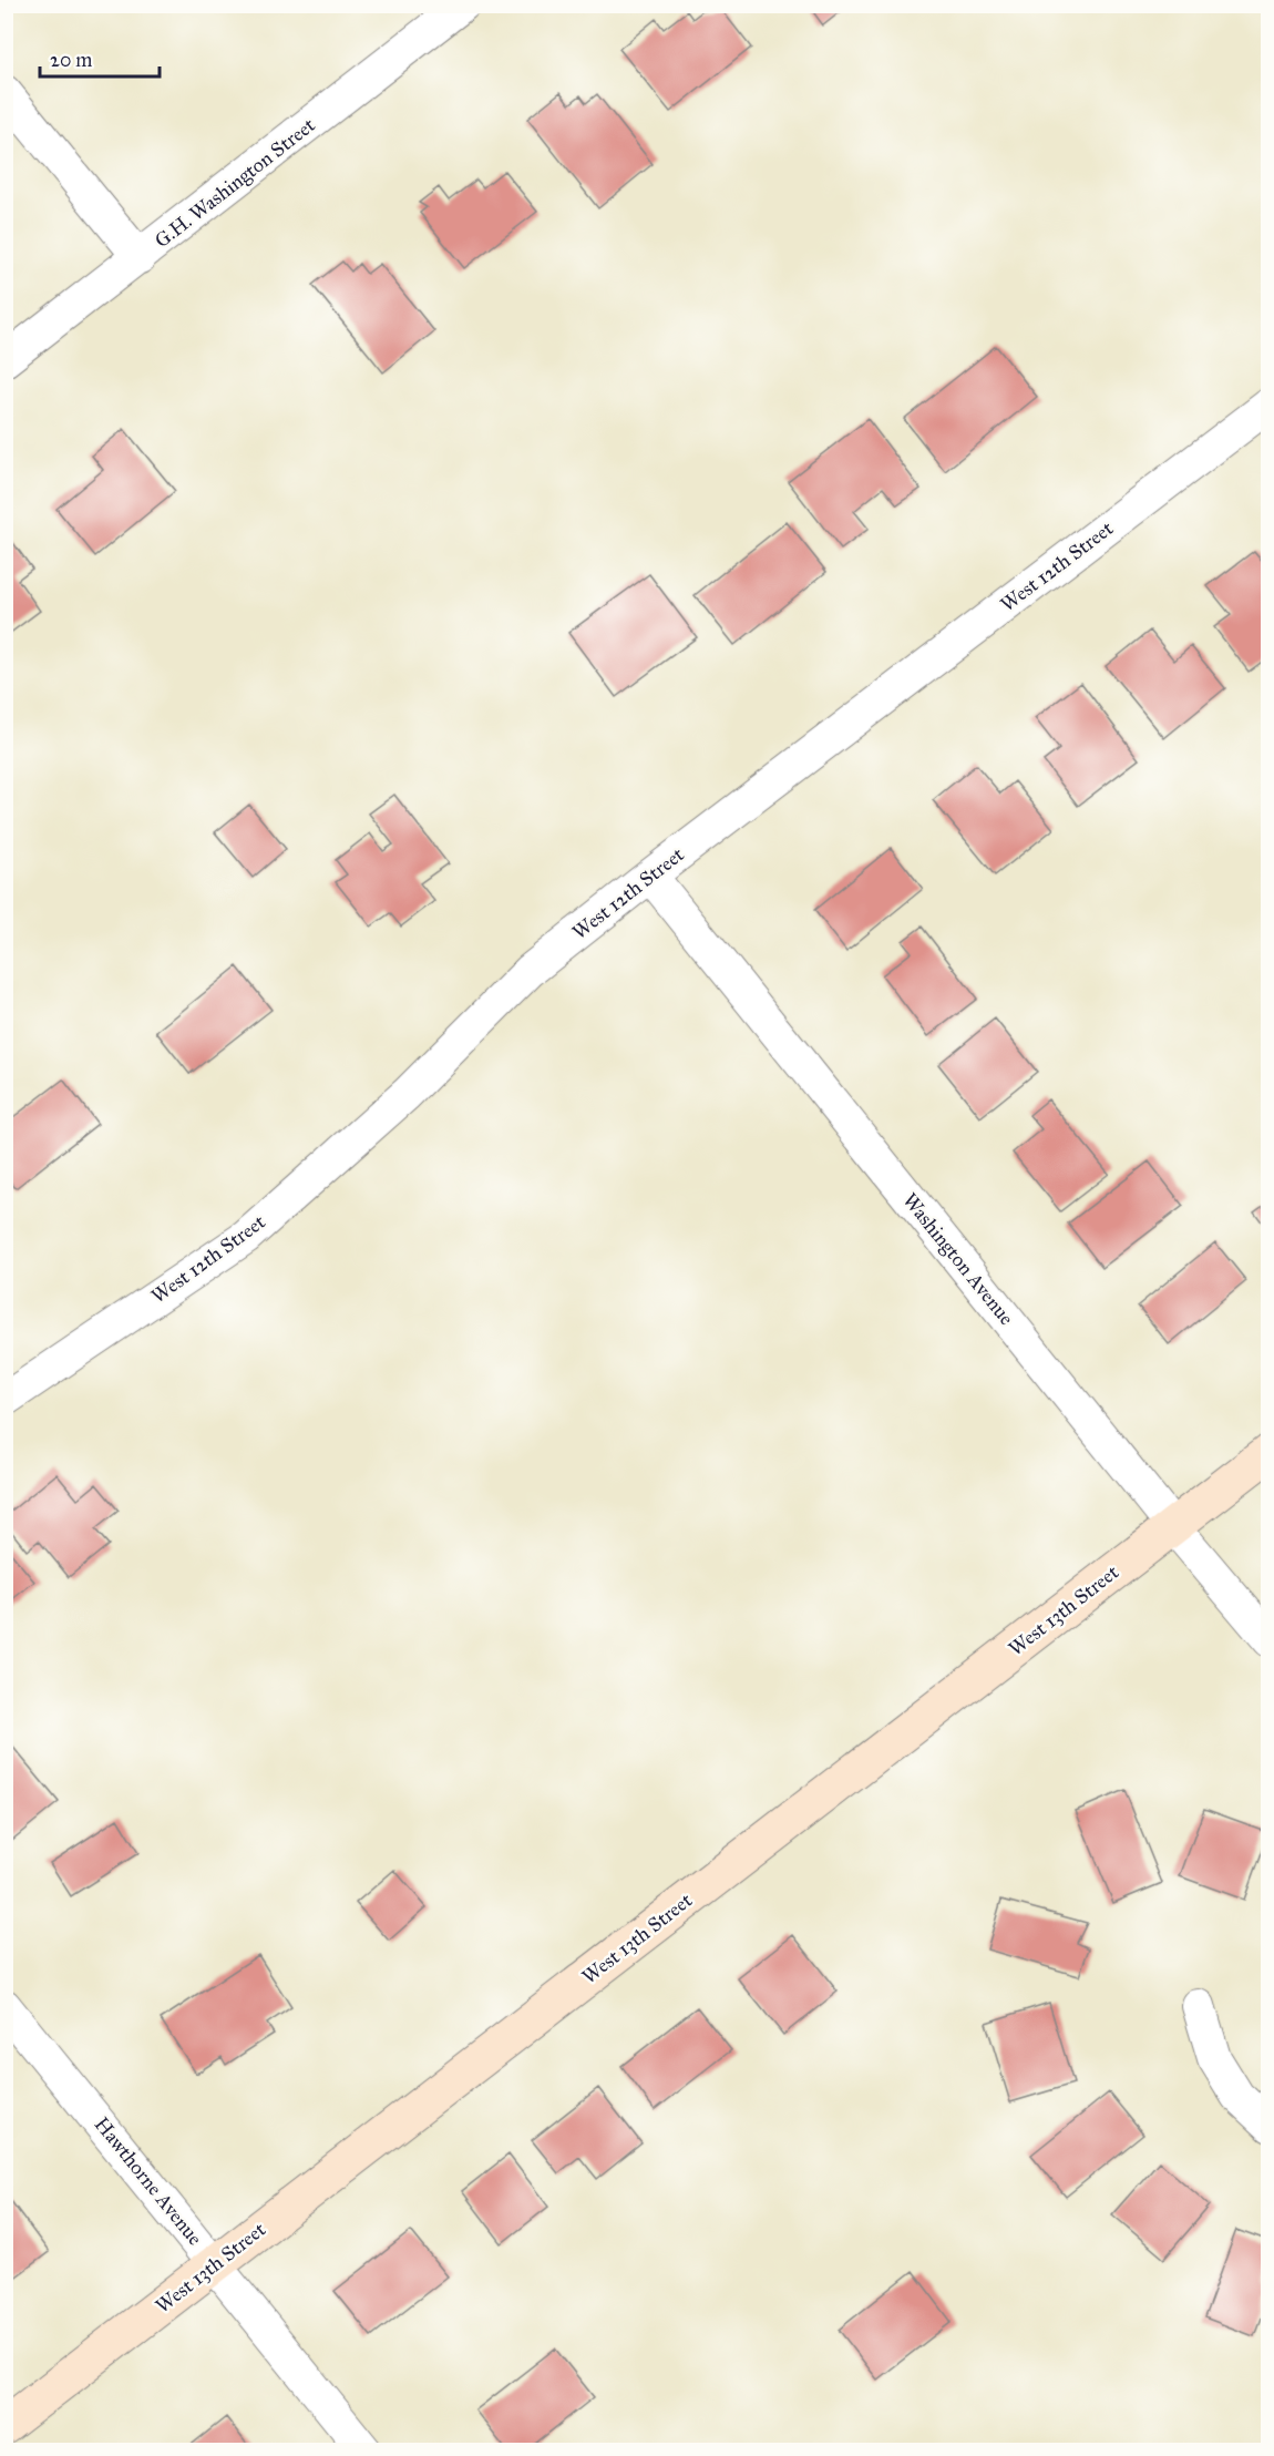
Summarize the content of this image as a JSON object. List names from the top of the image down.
{
  "streets": {
    "street": [
      "G.H. Washington Street",
      "West 12th Street",
      "Washington Avenue",
      "West 13th Street",
      "Hawthorne Avenue"
    ]
  },
  "crossings": [
    ["West 12th Street", "Washington Avenue"],
    ["Washington Avenue", "West 13th Street"],
    ["West 13th Street", "Hawthorne Avenue"]
  ],
  "scale_bar": "20 m"
}
